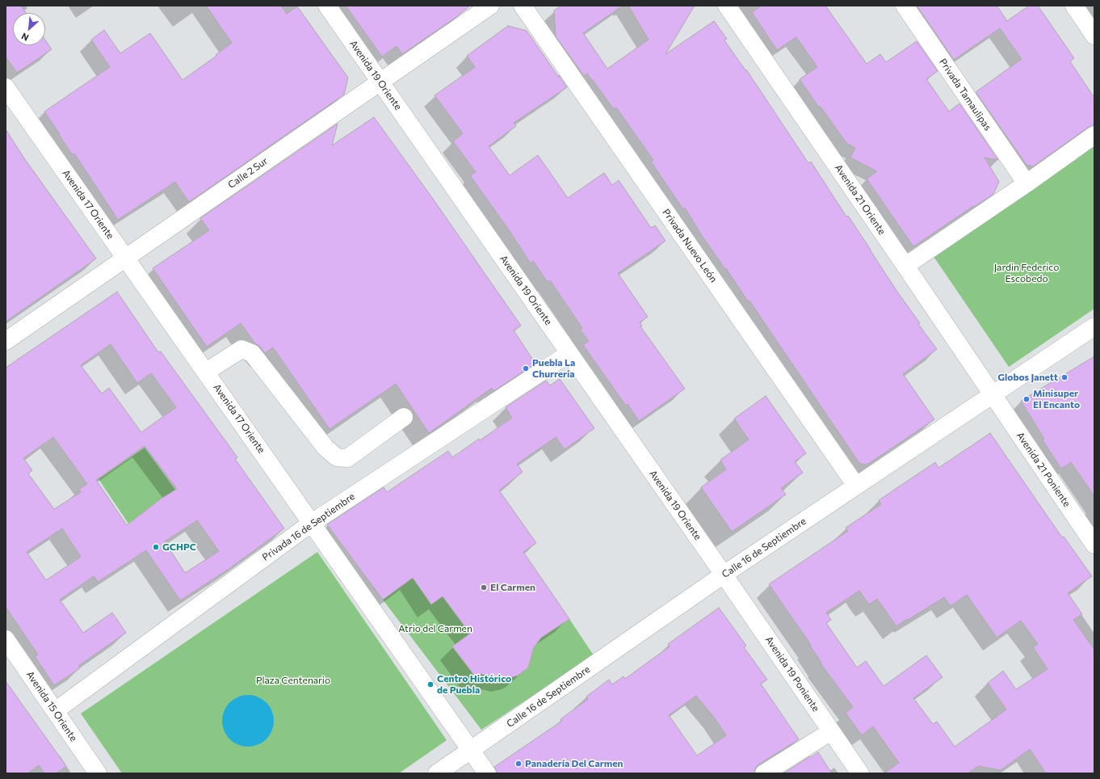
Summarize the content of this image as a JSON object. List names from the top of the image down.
{
  "streets": {
    "street": [
      "Avenida 19 Oriente",
      "Privada Tamaulipas",
      "Calle 2 Sur",
      "Avenida 21 Oriente",
      "Avenida 17 Oriente",
      "Privada Nuevo León",
      "Avenida 21 Poniente",
      "Privada 16 de Septiembre",
      "Calle 16 de Septiembre",
      "Avenida 19 Poniente",
      "Avenida 15 Oriente"
    ]
  },
  "crossings": [
    ["Avenida 19 Oriente", "Calle 2 Sur"],
    ["Avenida 19 Oriente", "Privada 16 de Septiembre"],
    ["Avenida 19 Oriente", "Calle 16 de Septiembre"],
    ["Avenida 19 Oriente", "Avenida 19 Poniente"],
    ["Calle 2 Sur", "Avenida 17 Oriente"],
    ["Avenida 21 Oriente", "Avenida 21 Poniente"],
    ["Avenida 21 Oriente", "Calle 16 de Septiembre"],
    ["Avenida 17 Oriente", "Privada 16 de Septiembre"],
    ["Avenida 17 Oriente", "Calle 16 de Septiembre"],
    ["Privada Nuevo León", "Calle 16 de Septiembre"],
    ["Avenida 21 Poniente", "Calle 16 de Septiembre"],
    ["Privada 16 de Septiembre", "Avenida 15 Oriente"],
    ["Calle 16 de Septiembre", "Avenida 19 Poniente"]
  ],
  "parks": ["Jardin Federico Escobedo", "Atrio del Carmen", "Plaza Centenario"],
  "places": [
    "Puebla La Churreria",
    "Globos Janett",
    "Minisuper El Encanto",
    "GCHPC",
    "El Carmen",
    "Centro Histórico de Puebla",
    "Panadería Del Carmen"
  ],
  "north": "bottom left"
}
